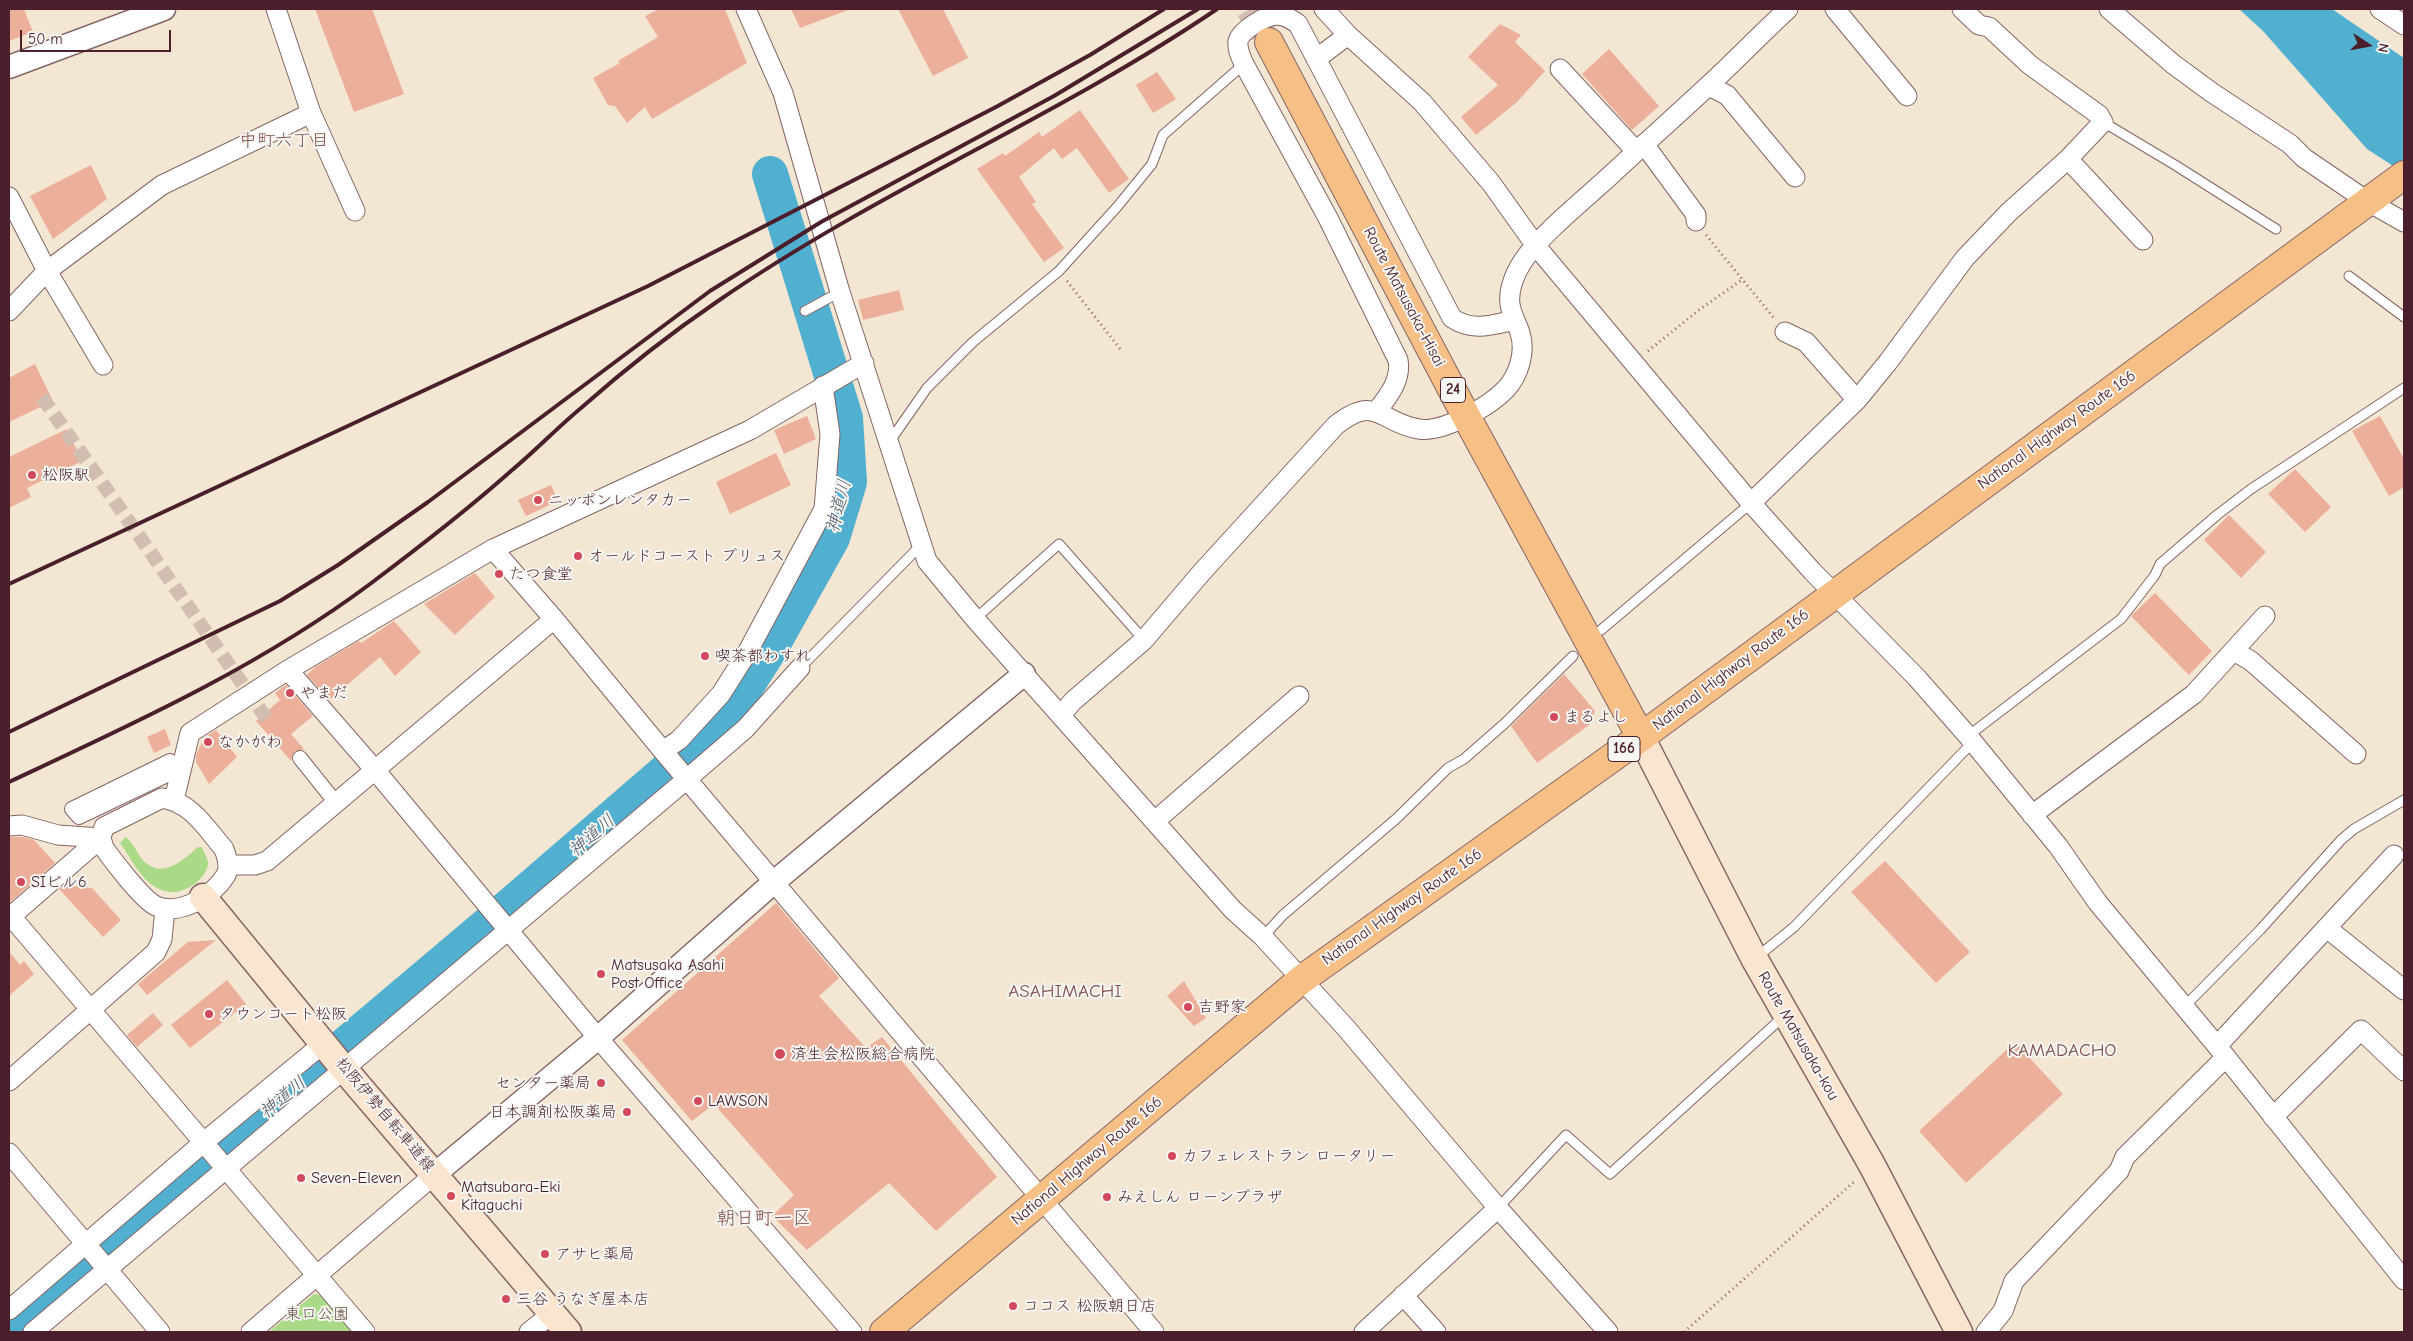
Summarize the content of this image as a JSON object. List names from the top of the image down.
{
  "streets": {
    "main road": [
      "Route Matsusaka-Hisai",
      "24",
      "National Highway Route 166",
      "166",
      "Route Matsusaka-kou",
      "松阪伊勢自転車道線"
    ]
  },
  "crossings": [
    ["Route Matsusaka-Hisai", "National Highway Route 166"],
    ["Route Matsusaka-Hisai", "Route Matsusaka-kou"],
    ["National Highway Route 166", "Route Matsusaka-kou"]
  ],
  "districts": [
    "中町六丁目",
    "ASAHIMACHI",
    "KAMADACHO",
    "朝日町一区"
  ],
  "water": ["神道川"],
  "parks": ["東口公園"],
  "places": [
    "松阪駅",
    "ニッポンレンタカー",
    "オールドコースト プリュス",
    "たつ食堂",
    "喫茶都わすれ",
    "やまだ",
    "まるよし",
    "なかがわ",
    "SIビル6",
    "Matsusaka Asahi Post Office",
    "吉野家",
    "タウンコート松阪",
    "済生会松阪総合病院",
    "センター薬局",
    "LAWSON",
    "日本調剤松阪薬局",
    "カフェレストラン ロータリー",
    "Seven-Eleven",
    "Matsubara-Eki Kitaguchi",
    "みえしん ローンプラザ",
    "アサヒ薬局",
    "三谷 うなぎ屋本店",
    "ココス 松阪朝日店"
  ],
  "scale_bar": "50 m",
  "north": "right"
}
